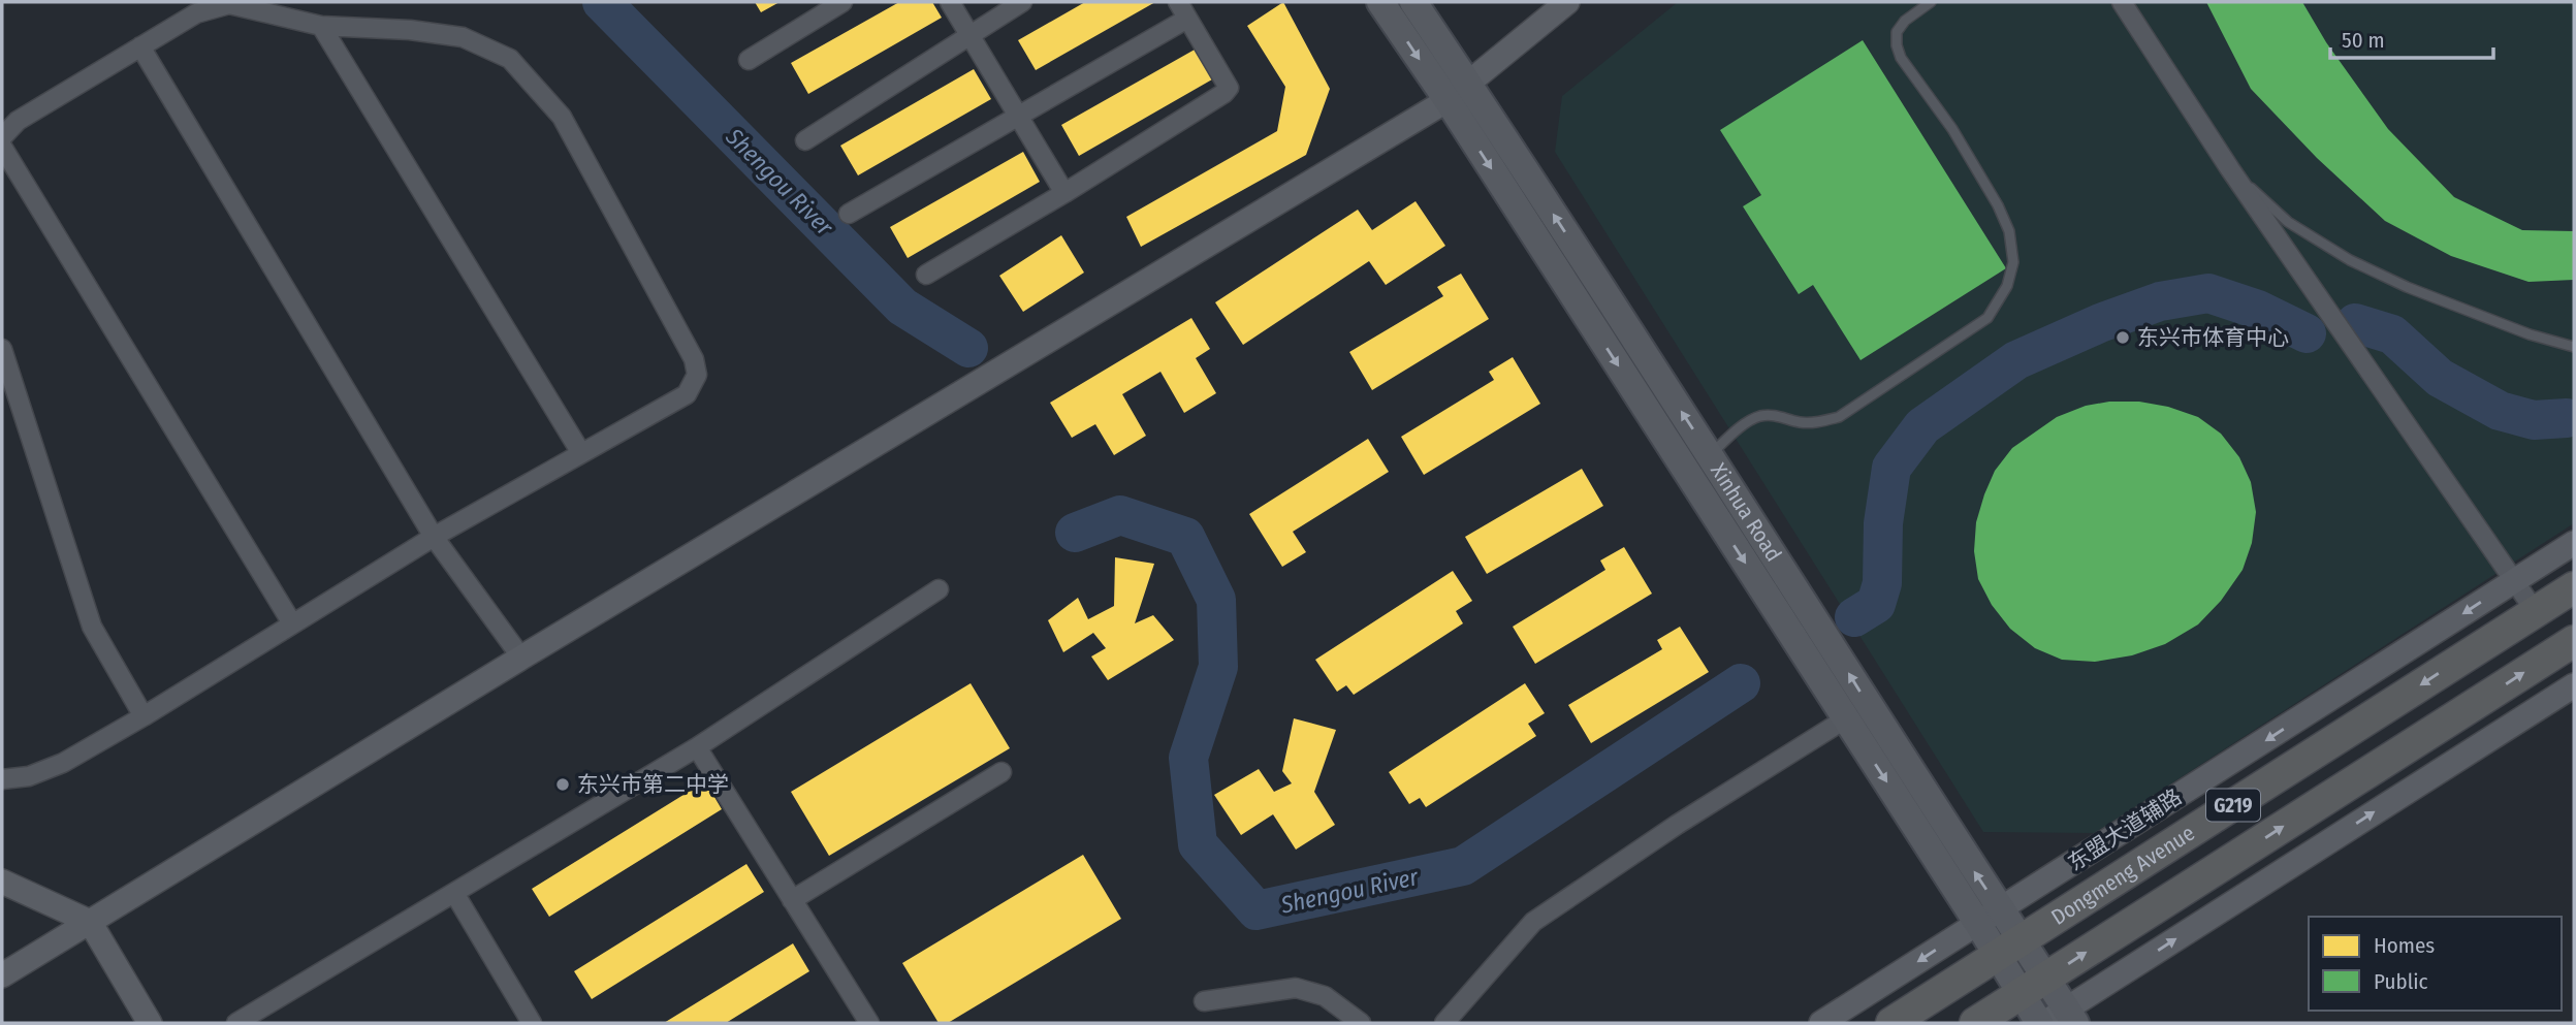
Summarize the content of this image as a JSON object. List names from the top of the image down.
{
  "streets": {
    "highway": ["G219", "Dongmeng Avenue"],
    "main road": ["Xinhua Road", "东盟大道辅路"]
  },
  "crossings": [
    ["Xinhua Road", "东盟大道辅路"],
    ["Xinhua Road", "Dongmeng Avenue"]
  ],
  "water": ["Shengou River"],
  "places": ["东兴市体育中心", "东兴市第二中学"],
  "legend": ["Homes", "Public"],
  "scale_bar": "50 m"
}
